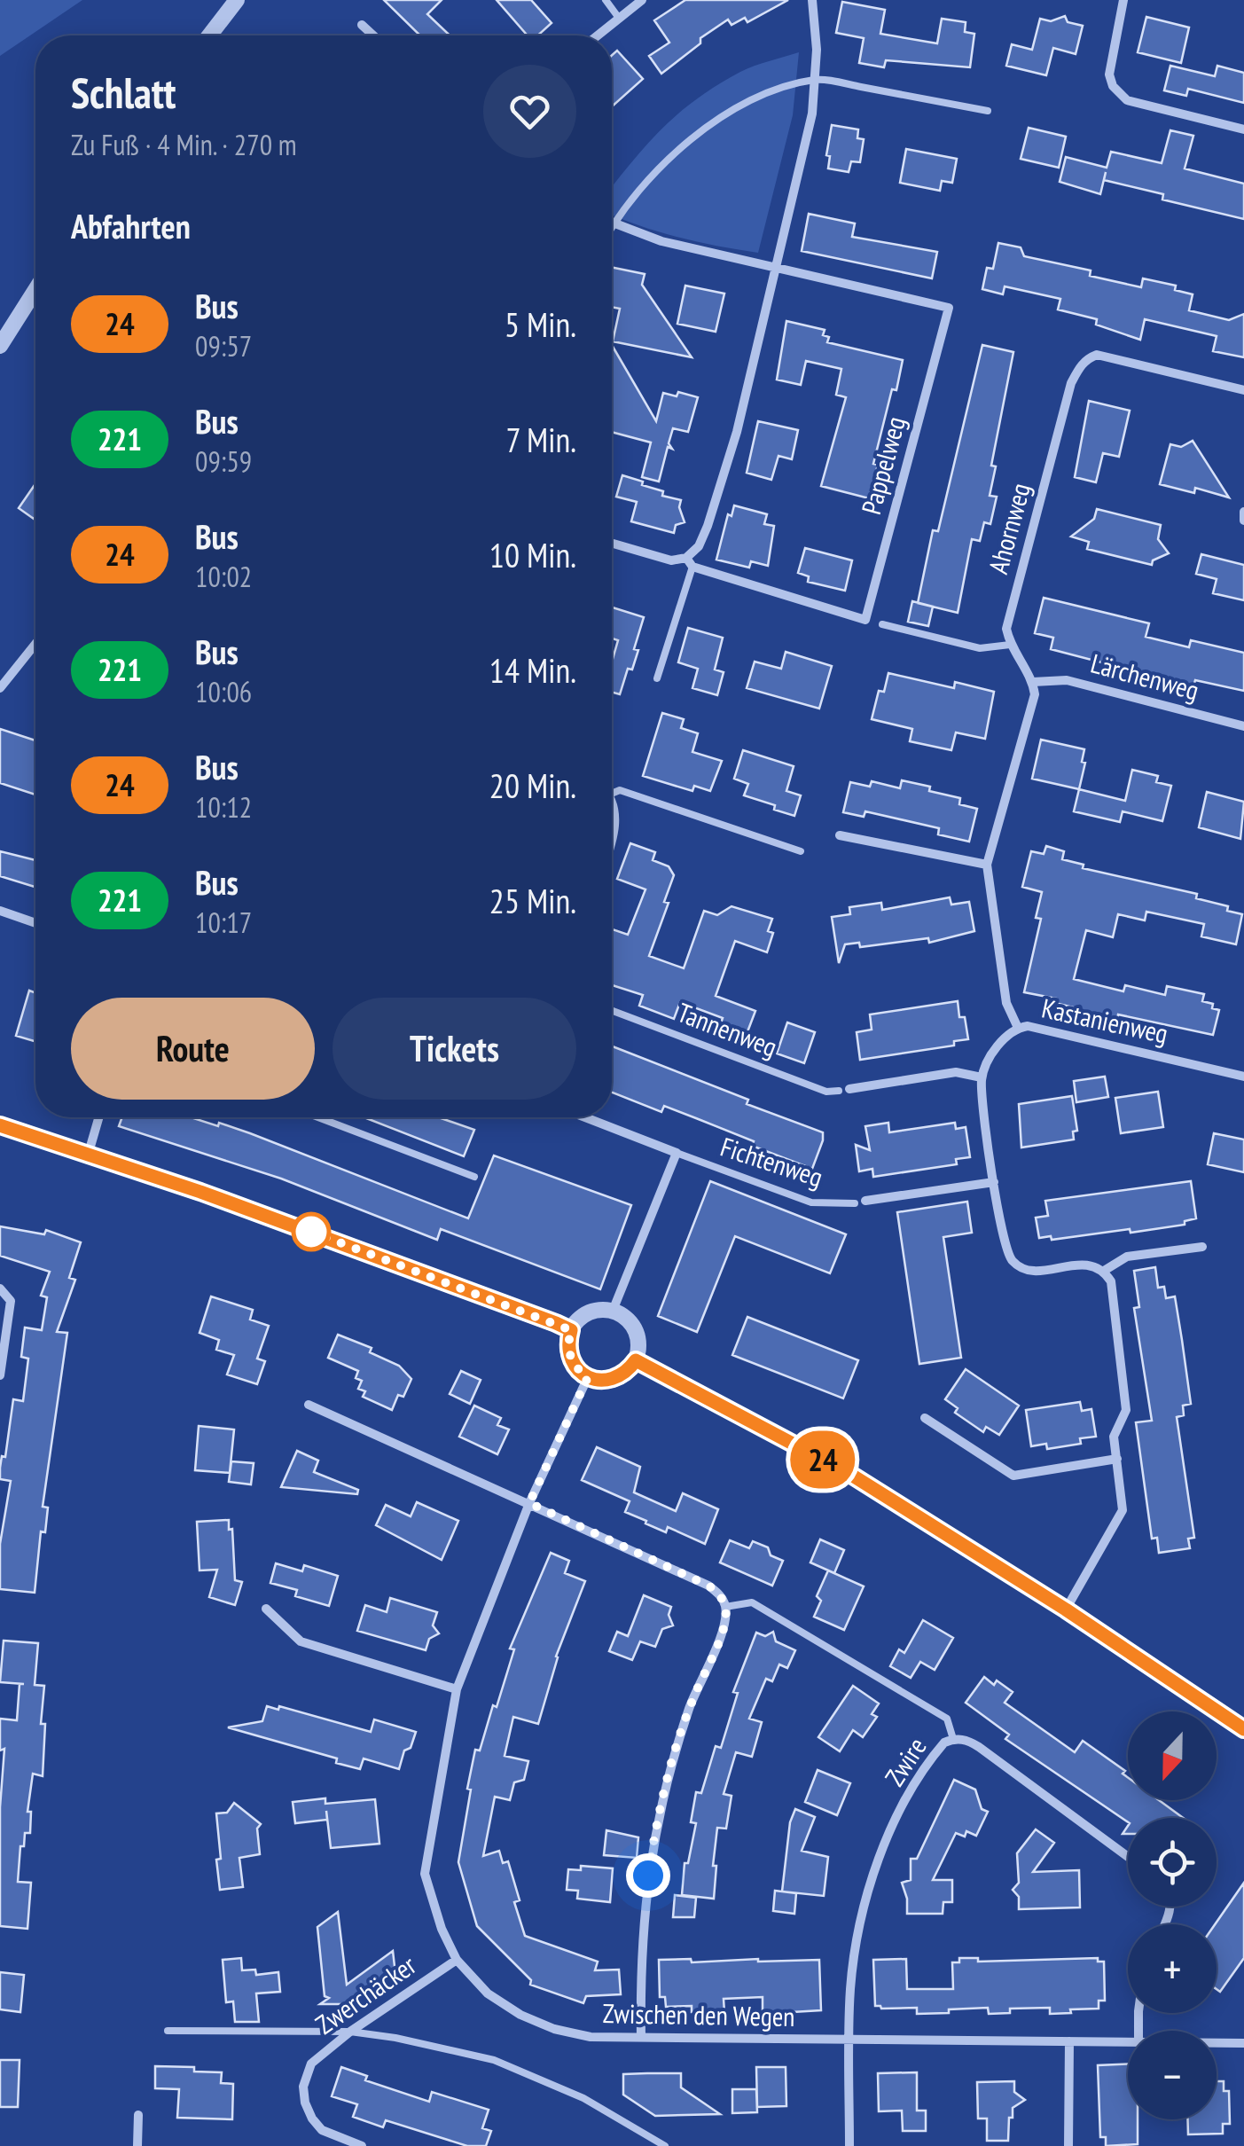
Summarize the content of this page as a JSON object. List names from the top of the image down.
{
  "streets": {
    "street": [
      "Pappelweg",
      "Ahornweg",
      "Lärchenweg",
      "Kastanienweg",
      "Fichtenweg",
      "Zwire",
      "Zwerchäcker",
      "Zwischen den Wegen"
    ],
    "lane": ["Tannenweg"]
  },
  "crossings": [
    ["Zwire", "Zwischen den Wegen"],
    ["Zwerchäcker", "Zwischen den Wegen"]
  ],
  "lines": ["bus line 24"],
  "north": "bottom",
  "page": {
    "on_map": "24",
    "heading": [
      ["Schlatt", "Zu Fuß · 4 Min. · 270 m"],
      "Abfahrten"
    ],
    "list": [
      {
        "mark": "24",
        "name": "Bus",
        "note": "09:57",
        "value": "5 Min."
      },
      {
        "mark": "221",
        "name": "Bus",
        "note": "09:59",
        "value": "7 Min."
      },
      {
        "mark": "24",
        "name": "Bus",
        "note": "10:02",
        "value": "10 Min."
      },
      {
        "mark": "221",
        "name": "Bus",
        "note": "10:06",
        "value": "14 Min."
      },
      {
        "mark": "24",
        "name": "Bus",
        "note": "10:12",
        "value": "20 Min."
      },
      {
        "mark": "221",
        "name": "Bus",
        "note": "10:17",
        "value": "25 Min."
      }
    ],
    "buttons": ["Route", "Tickets"],
    "map_buttons": ["+", "−"]
  }
}
